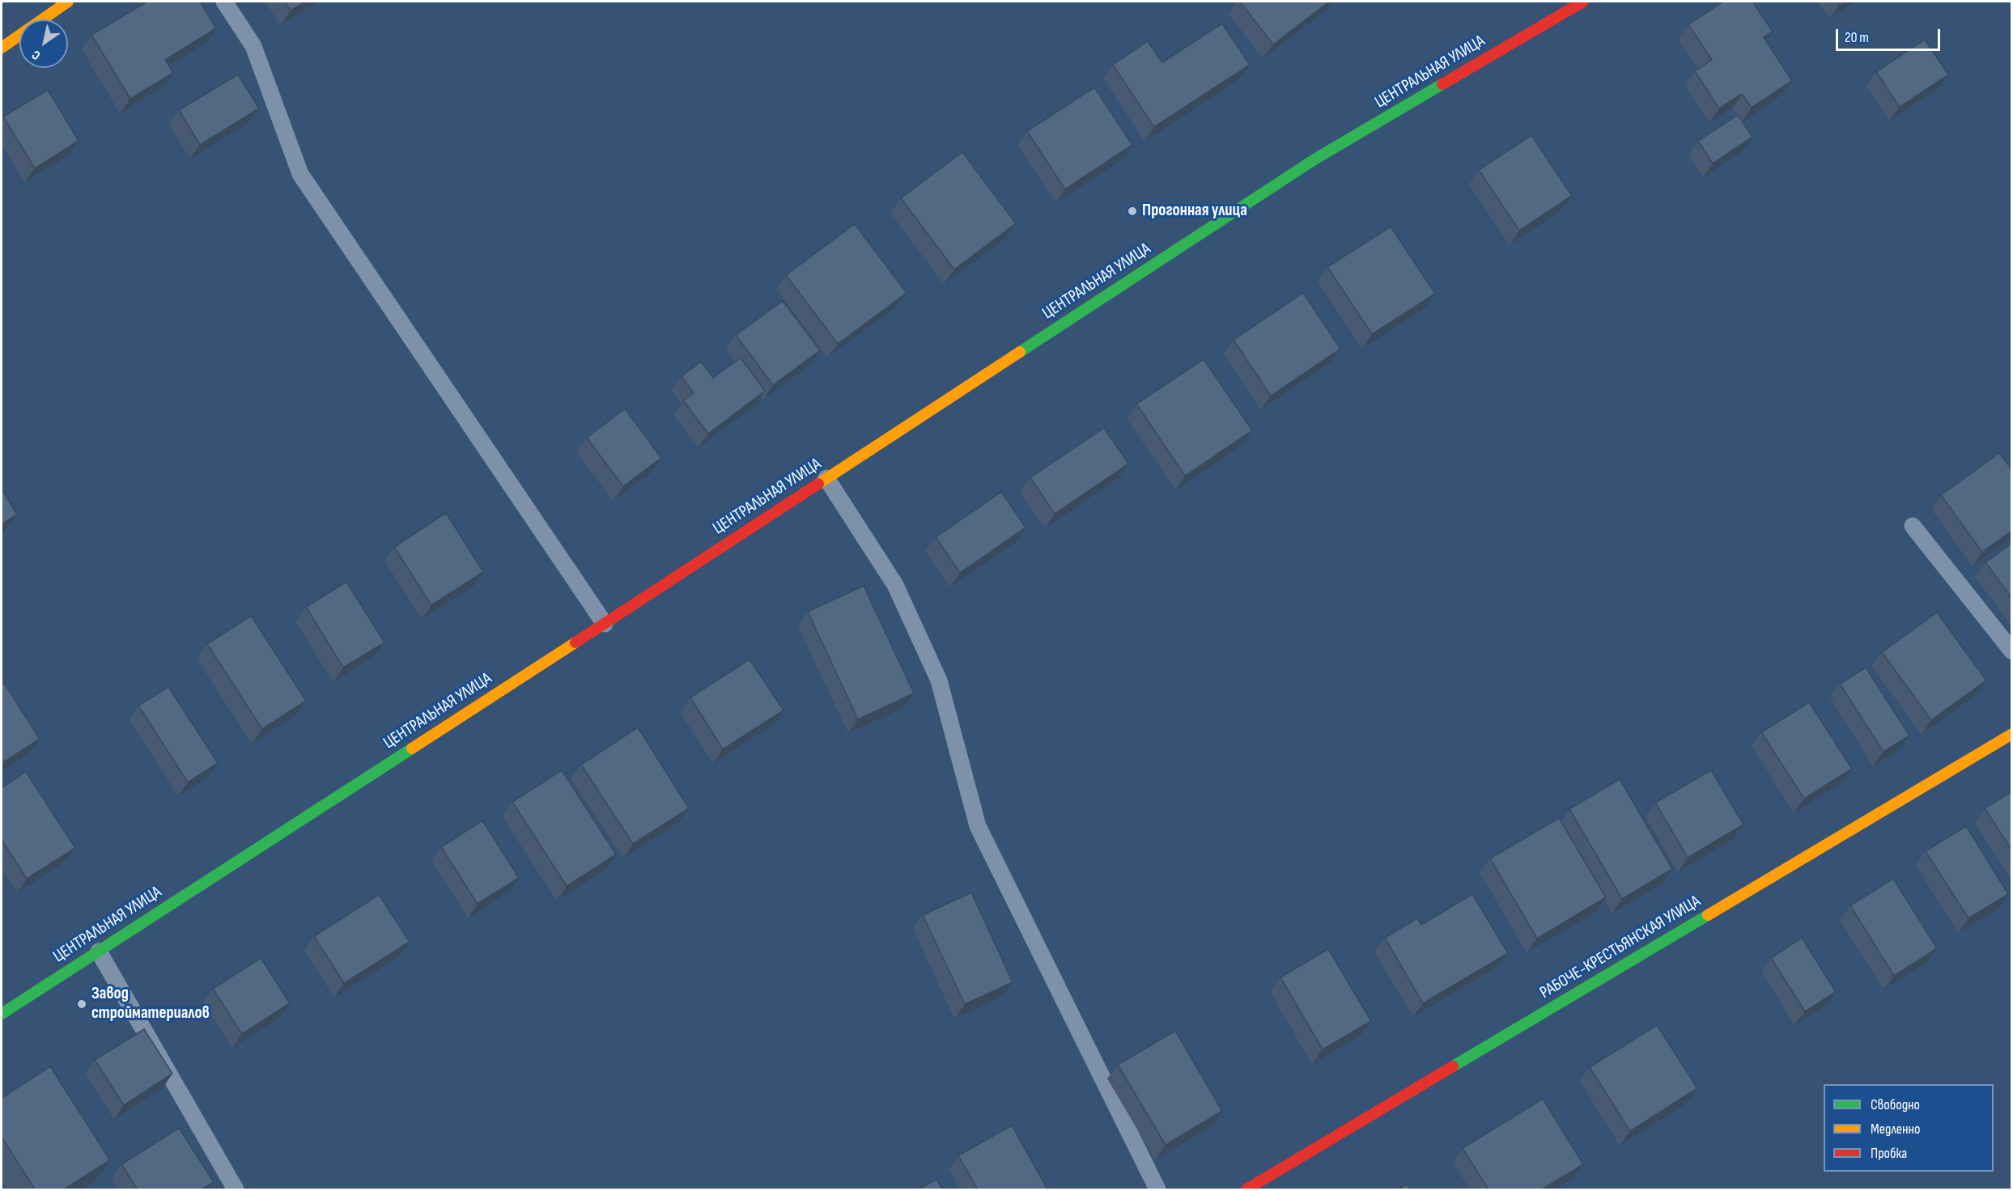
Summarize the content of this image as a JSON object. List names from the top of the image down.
{
  "streets": {
    "street": ["ЦЕНТРАЛЬНАЯ УЛИЦА", "РАБОЧЕ-КРЕСТЬЯНСКАЯ УЛИЦА"]
  },
  "places": ["Прогонная улица", "Завод стройматериалов"],
  "legend": ["Свободно", "Медленно", "Пробка"],
  "scale_bar": "20 m",
  "north": "bottom left"
}
